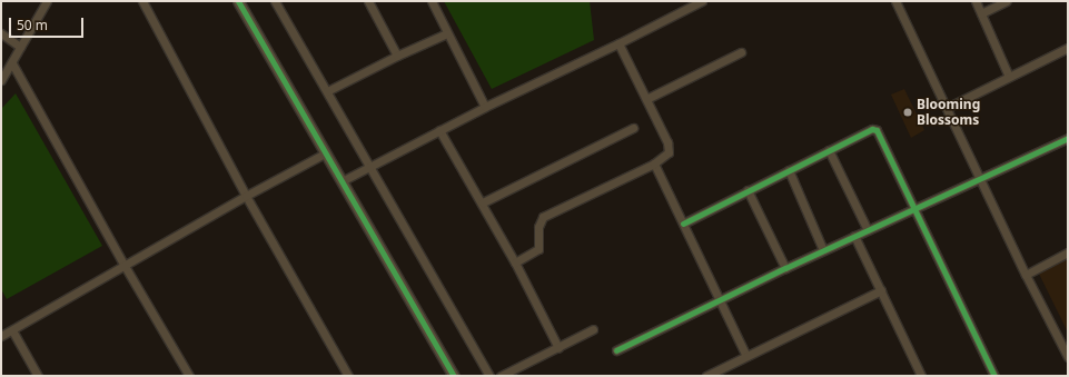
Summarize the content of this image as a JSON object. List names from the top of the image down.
{
  "places": ["Blooming Blossoms"],
  "scale_bar": "50 m"
}
